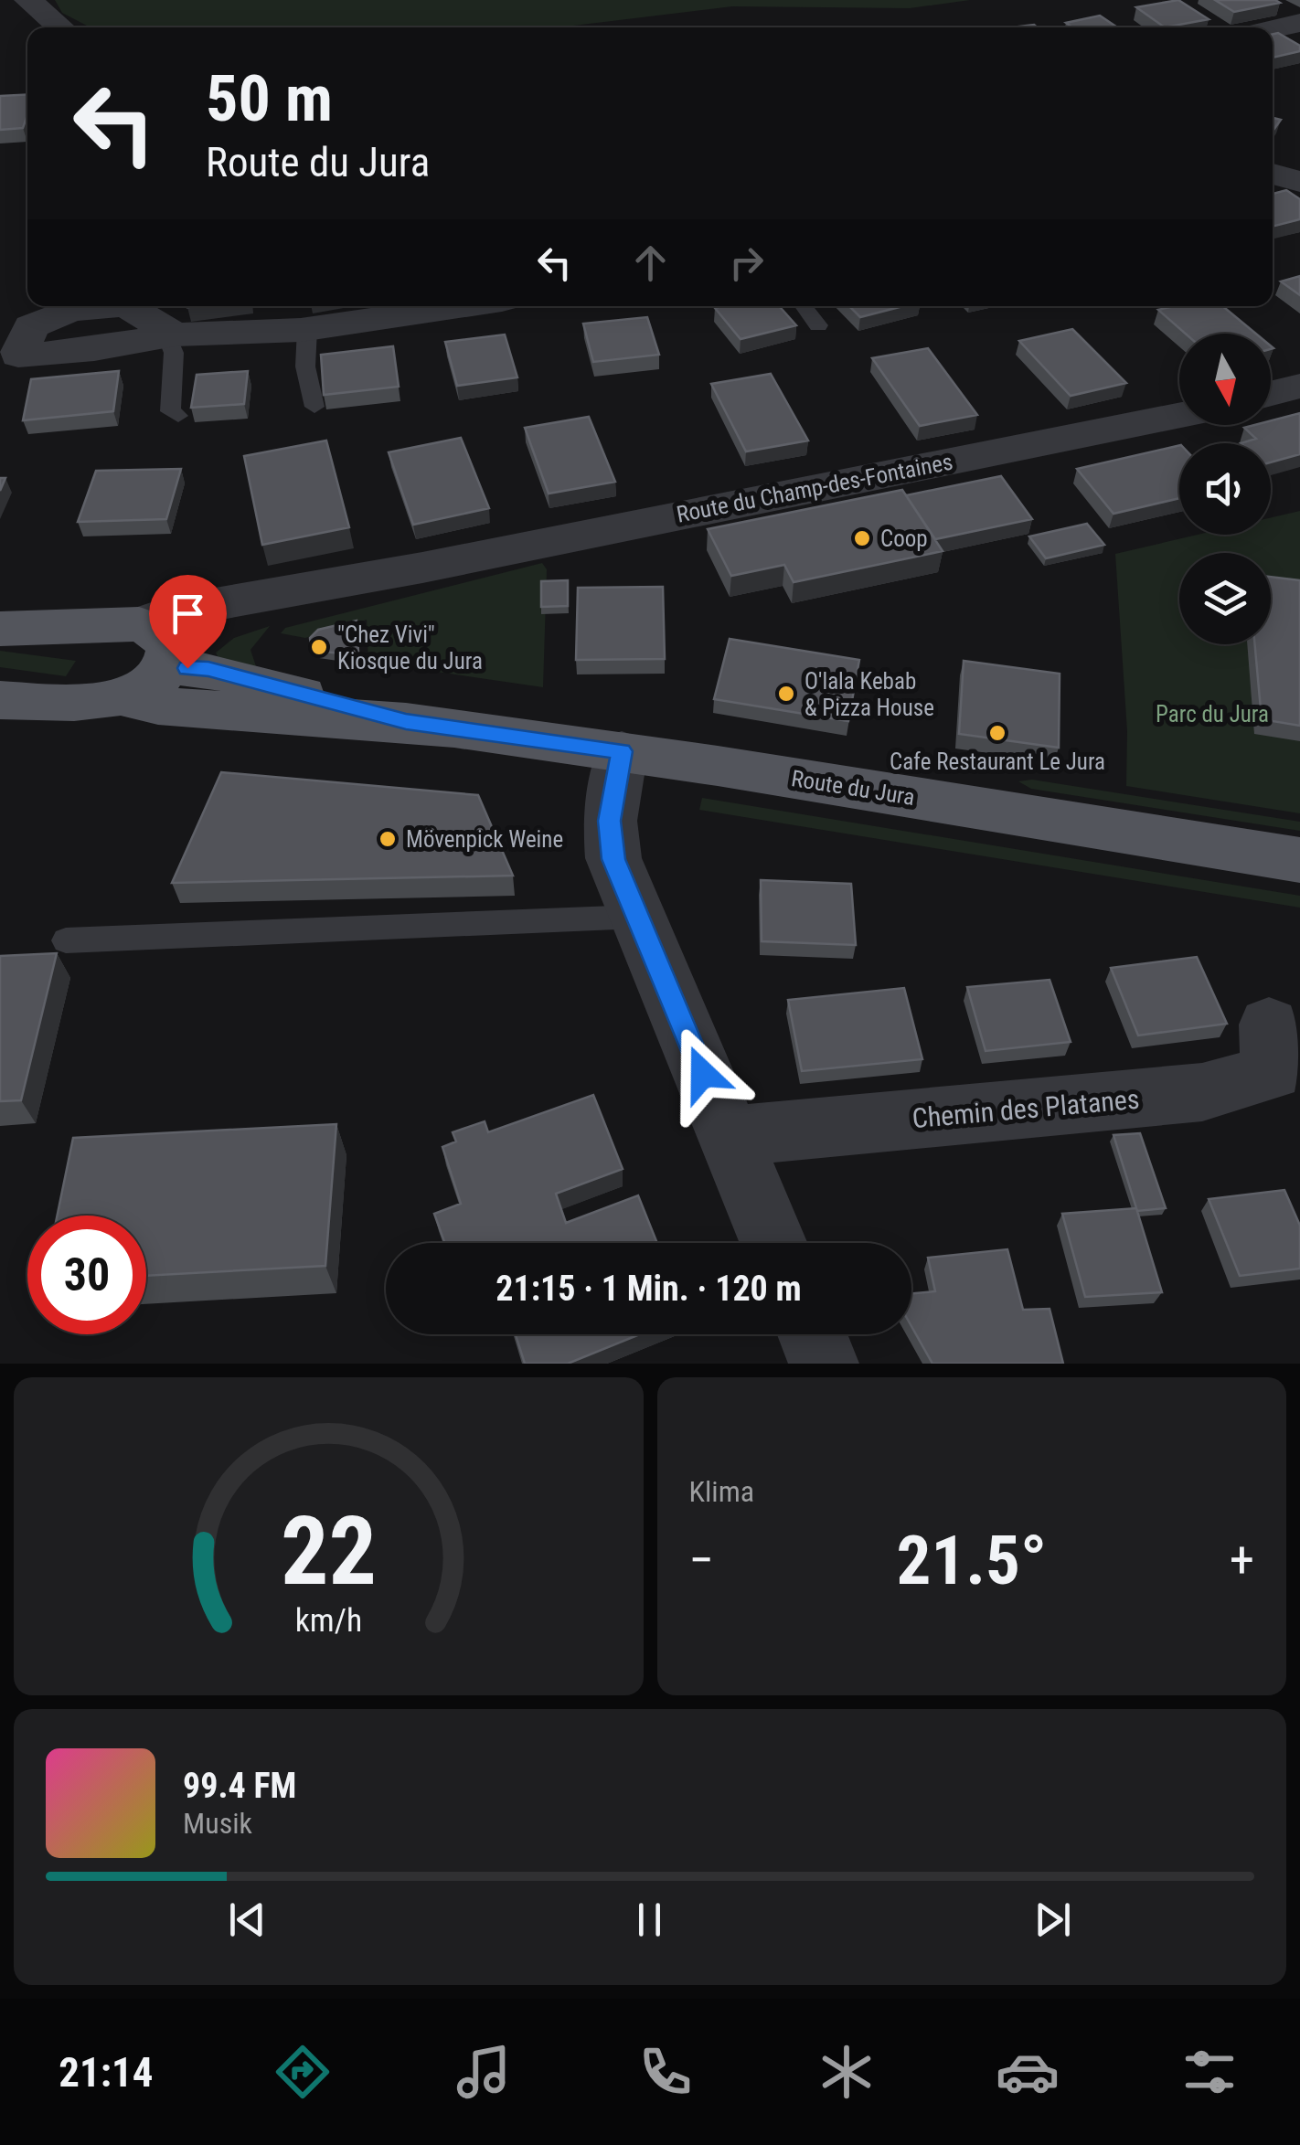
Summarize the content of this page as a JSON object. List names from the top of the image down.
{
  "streets": {
    "main road": ["Route du Jura"],
    "street": ["Route du Champ-des-Fontaines", "Chemin des Platanes"]
  },
  "crossings": [
    ["Route du Champ-des-Fontaines", "Route du Jura"]
  ],
  "parks": ["Parc du Jura"],
  "places": [
    "Coop",
    "\"Chez Vivi\" Kiosque du Jura",
    "O'lala Kebab & Pizza House",
    "Cafe Restaurant Le Jura",
    "Mövenpick Weine"
  ],
  "north": "bottom",
  "page": {
    "turn": ["50 m", "Route du Jura"],
    "limit": "30",
    "trip": "21:15 · 1 Min. · 120 m",
    "tile": "Klima",
    "heat": ["−", "21.5°", "+"],
    "song": ["99.4 FM", "Musik"],
    "tabs": "21:14",
    "gauge": ["22", "km/h"]
  }
}
